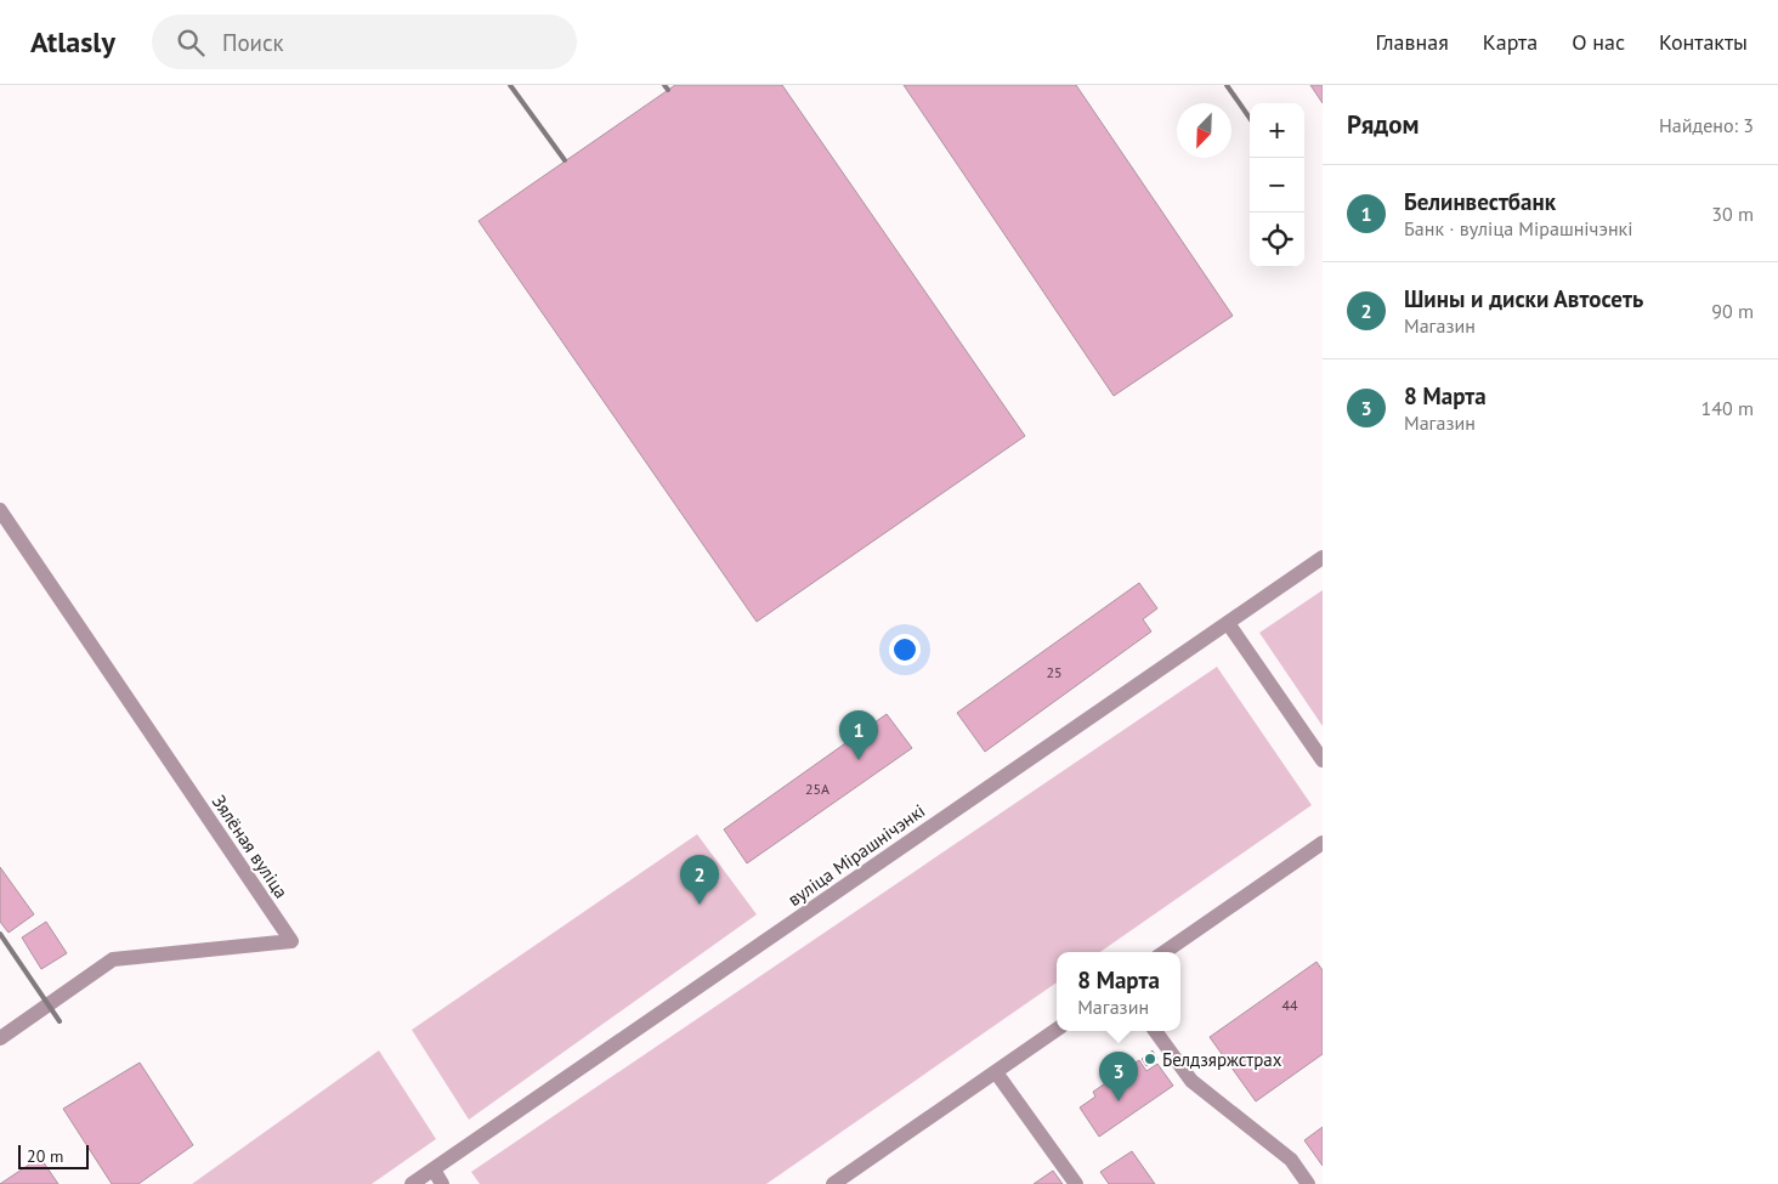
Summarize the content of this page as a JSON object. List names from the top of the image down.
{
  "streets": {
    "street": ["Зялёная вуліца", "вуліца Мірашнічэнкі"]
  },
  "places": ["Белдзяржстрах"],
  "house_numbers": ["25", "25А", "44"],
  "scale_bar": "20 m",
  "north": "bottom left",
  "page": {
    "header": "Atlasly",
    "search": "Поиск",
    "nav": [
      "Главная",
      "Карта",
      "О нас",
      "Контакты"
    ],
    "heading": ["Рядом", "Найдено: 3"],
    "map_buttons": ["+", "−"],
    "list": [
      {
        "mark": "1",
        "name": "Белинвестбанк",
        "note": "Банк · вуліца Мірашнічэнкі",
        "value": "30 m"
      },
      {
        "mark": "2",
        "name": "Шины и диски Автосеть",
        "note": "Магазин",
        "value": "90 m"
      },
      {
        "mark": "3",
        "name": "8 Марта",
        "note": "Магазин",
        "value": "140 m"
      }
    ],
    "pins": ["1", "2", "3"],
    "popup": ["8 Марта", "Магазин"],
    "scale": "20 m"
  }
}
